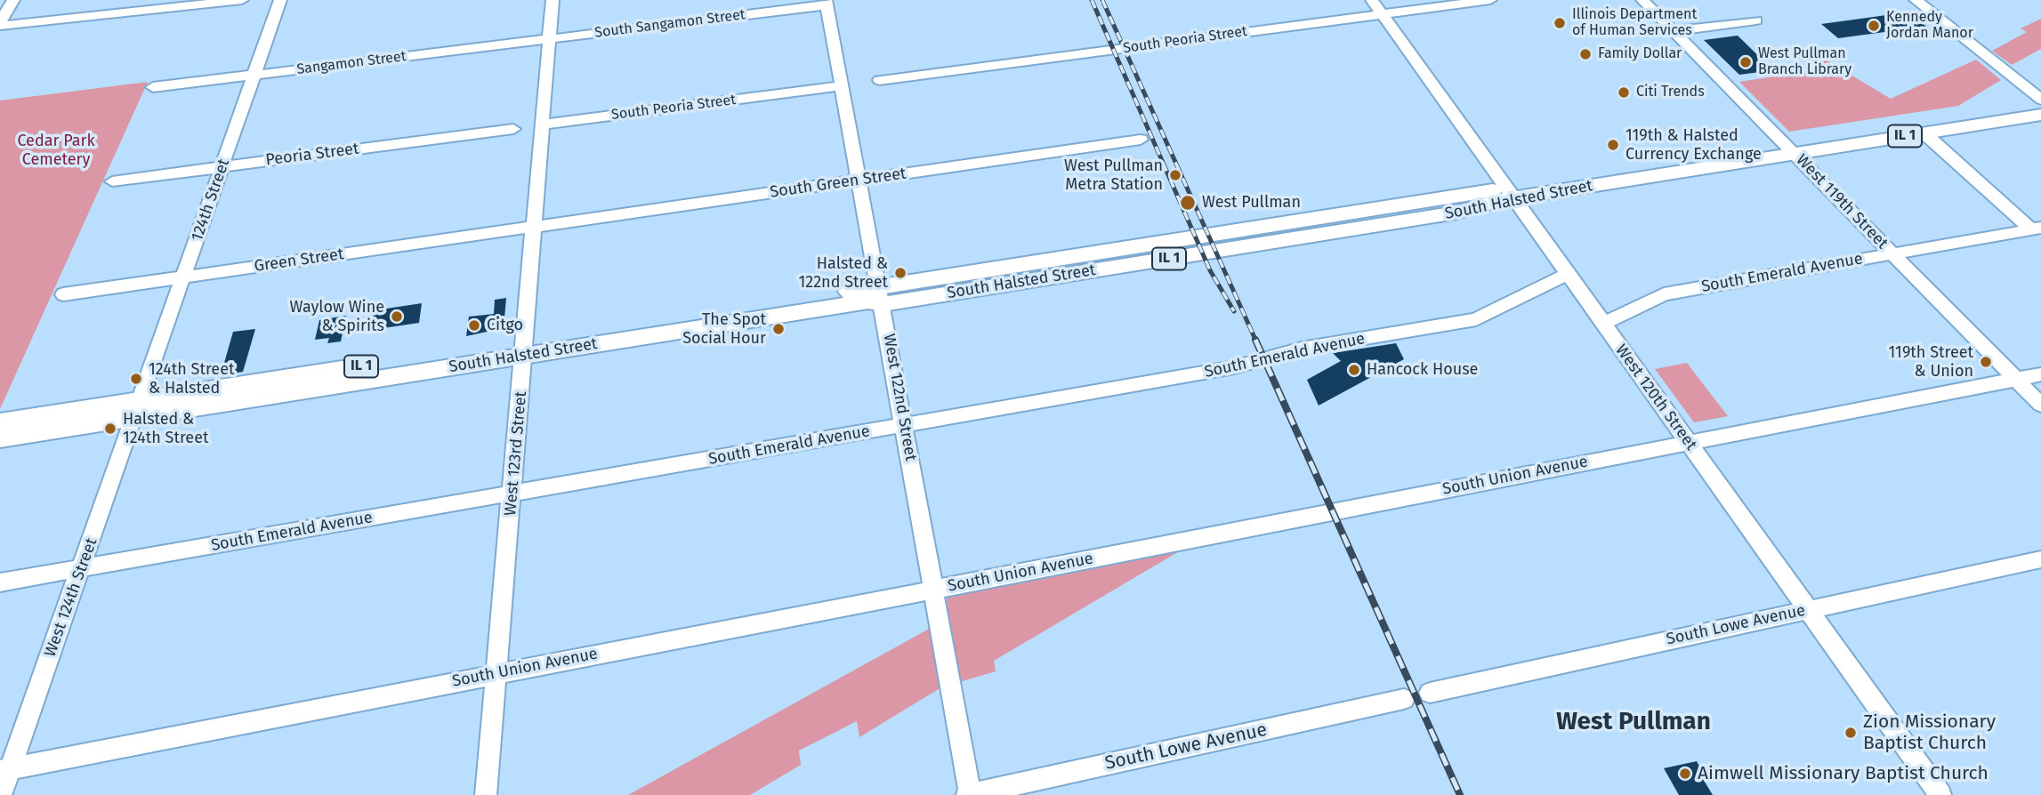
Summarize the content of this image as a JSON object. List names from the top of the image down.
{
  "streets": {
    "main road": ["IL 1", "South Halsted Street"],
    "street": [
      "South Sangamon Street",
      "South Peoria Street",
      "Sangamon Street",
      "Peoria Street",
      "South Green Street",
      "124th Street",
      "West 119th Street",
      "Green Street",
      "South Emerald Avenue",
      "West 122nd Street",
      "West 120th Street",
      "West 123rd Street",
      "South Union Avenue",
      "West 124th Street",
      "South Lowe Avenue"
    ]
  },
  "crossings": [
    ["South Sangamon Street", "Sangamon Street"],
    ["South Sangamon Street", "West 122nd Street"],
    ["South Sangamon Street", "West 123rd Street"],
    ["South Peoria Street", "West 122nd Street"],
    ["South Peoria Street", "West 120th Street"],
    ["South Peoria Street", "West 123rd Street"],
    ["Sangamon Street", "124th Street"],
    ["Sangamon Street", "West 123rd Street"],
    ["Peoria Street", "124th Street"],
    ["South Green Street", "Green Street"],
    ["South Green Street", "West 122nd Street"],
    ["South Green Street", "West 123rd Street"],
    ["124th Street", "South Halsted Street"],
    ["124th Street", "Green Street"],
    ["124th Street", "West 124th Street"],
    ["South Halsted Street", "West 119th Street"],
    ["South Halsted Street", "West 122nd Street"],
    ["South Halsted Street", "West 120th Street"],
    ["South Halsted Street", "West 123rd Street"],
    ["South Halsted Street", "West 124th Street"],
    ["West 119th Street", "South Emerald Avenue"],
    ["West 119th Street", "South Union Avenue"],
    ["Green Street", "West 123rd Street"],
    ["South Emerald Avenue", "West 122nd Street"],
    ["South Emerald Avenue", "West 120th Street"],
    ["South Emerald Avenue", "West 123rd Street"],
    ["South Emerald Avenue", "West 124th Street"],
    ["West 122nd Street", "South Union Avenue"],
    ["West 122nd Street", "South Lowe Avenue"],
    ["West 120th Street", "South Union Avenue"],
    ["West 120th Street", "South Lowe Avenue"],
    ["West 123rd Street", "South Union Avenue"],
    ["South Union Avenue", "West 124th Street"]
  ],
  "districts": ["West Pullman"],
  "parks": ["Cedar Park Cemetery"],
  "places": [
    "Illinois Department of Human Services",
    "Kennedy Jordan Manor",
    "Family Dollar",
    "West Pullman Branch Library",
    "Citi Trends",
    "119th & Halsted Currency Exchange",
    "West Pullman Metra Station",
    "West Pullman",
    "Halsted & 122nd Street",
    "Waylow Wine & Spirits",
    "Citgo",
    "The Spot Social Hour",
    "119th Street & Union",
    "Hancock House",
    "124th Street & Halsted",
    "Halsted & 124th Street",
    "Zion Missionary Baptist Church",
    "Aimwell Missionary Baptist Church"
  ]
}
